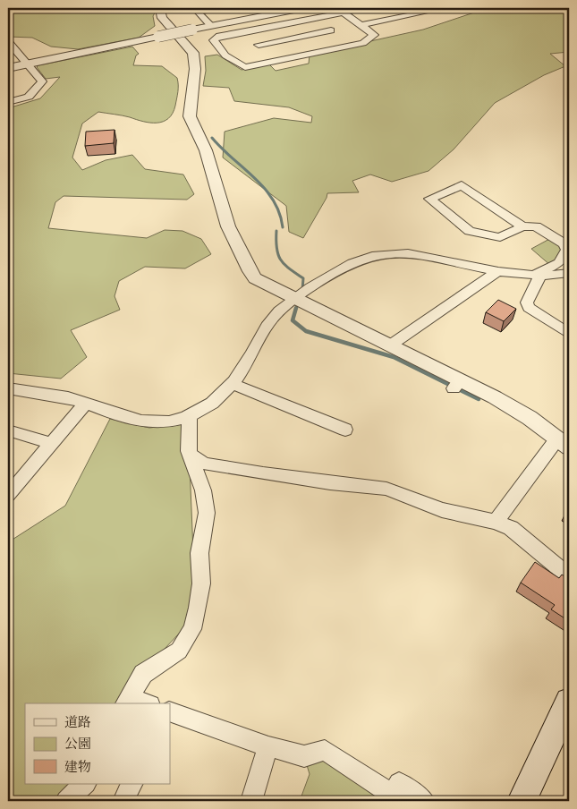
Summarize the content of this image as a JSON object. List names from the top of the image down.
{
  "legend": ["道路", "公園", "建物"]
}
